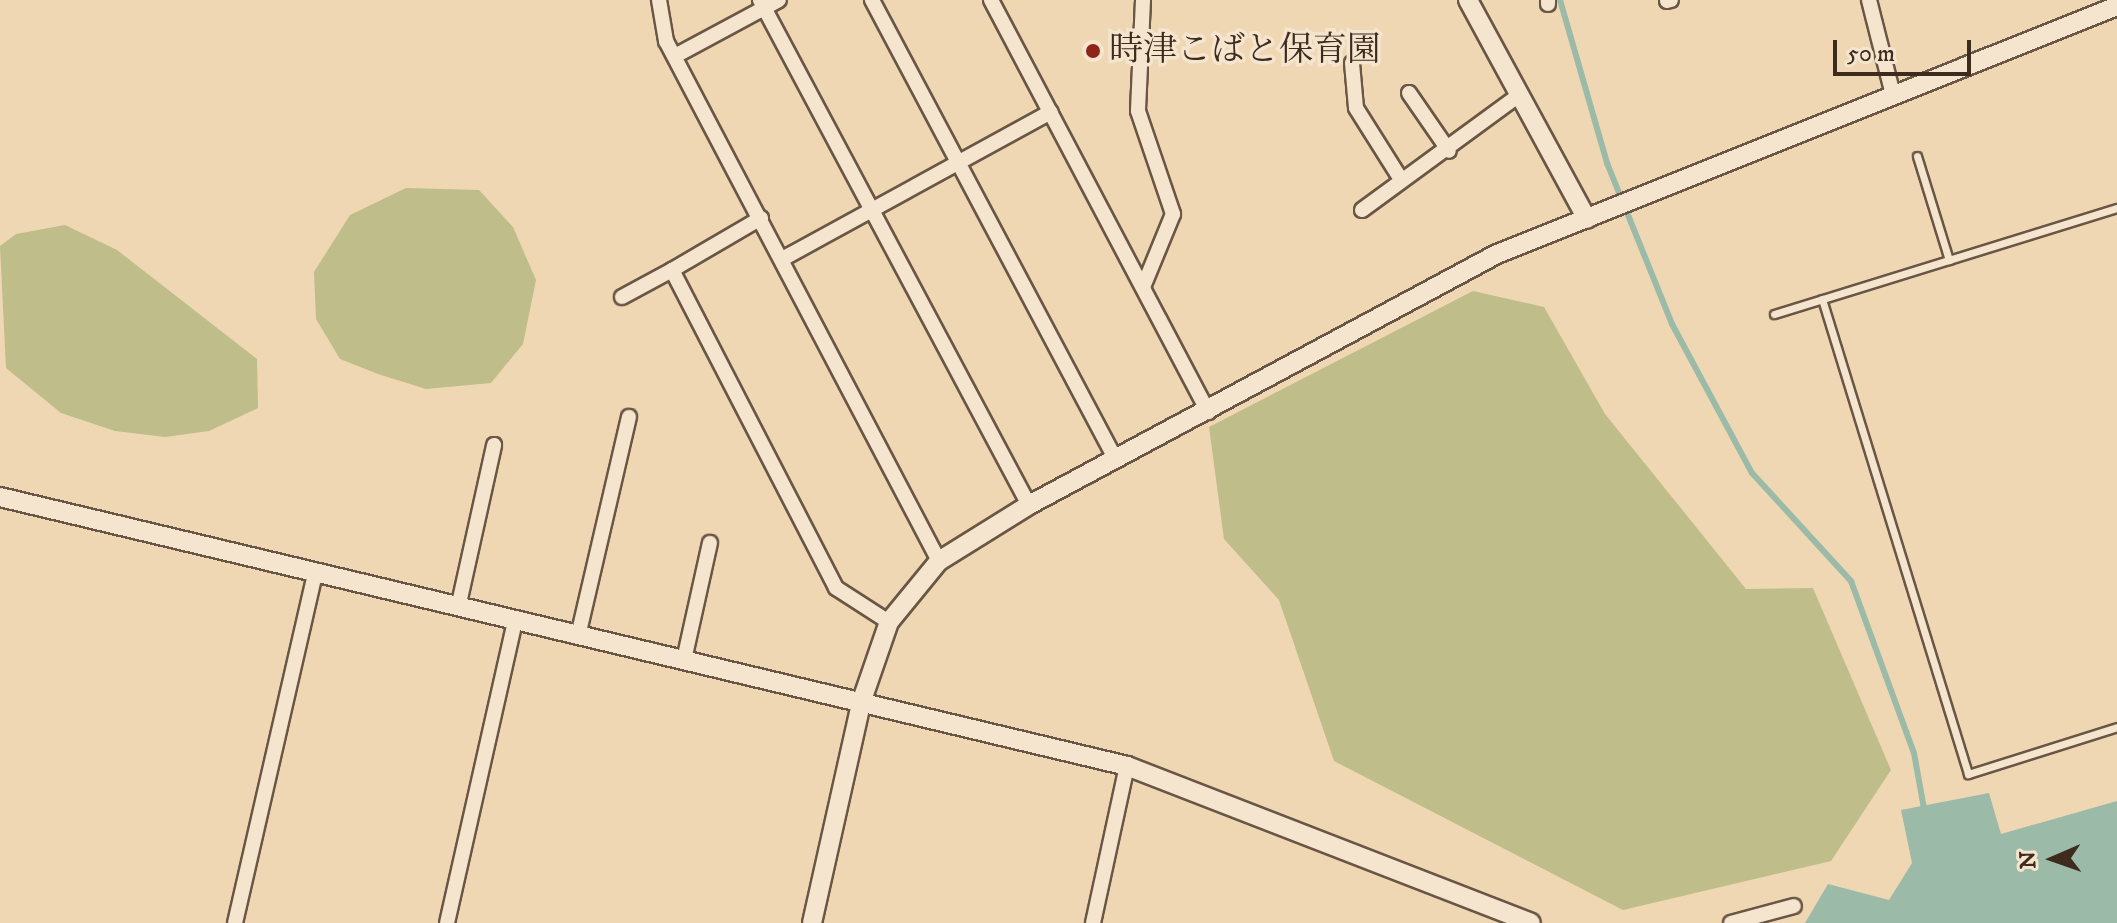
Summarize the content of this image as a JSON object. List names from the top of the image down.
{
  "places": ["時津こばと保育園"],
  "scale_bar": "50 m",
  "north": "left"
}
